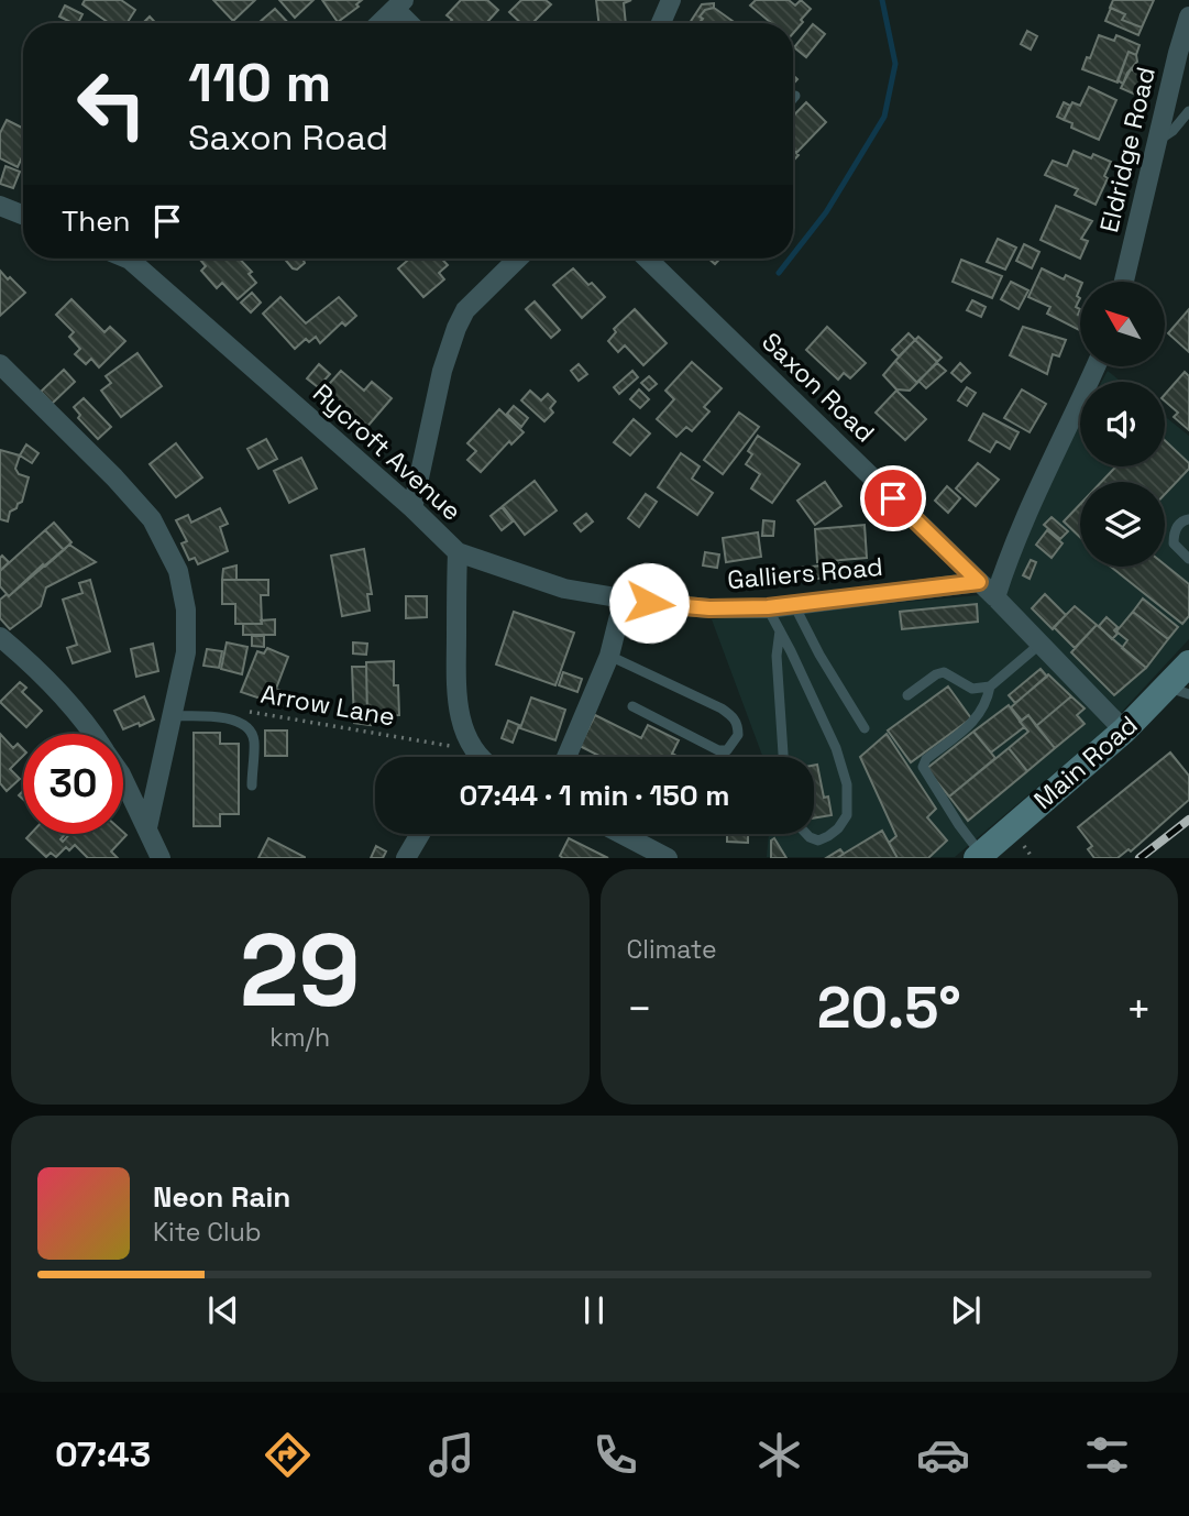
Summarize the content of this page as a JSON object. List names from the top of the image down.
{
  "streets": {
    "main road": ["Main Road"],
    "street": [
      "Eldridge Road",
      "Saxon Road",
      "Rycroft Avenue",
      "Galliers Road"
    ],
    "path": ["Arrow Lane"]
  },
  "crossings": [
    ["Saxon Road", "Galliers Road"],
    ["Saxon Road", "Main Road"],
    ["Rycroft Avenue", "Galliers Road"],
    ["Rycroft Avenue", "Arrow Lane"]
  ],
  "north": "top left",
  "page": {
    "turn": ["110 m", "Saxon Road"],
    "then": "Then",
    "limit": "30",
    "trip": "07:44 · 1 min · 150 m",
    "tile": [
      ["29", "km/h"],
      "Climate"
    ],
    "heat": ["−", "20.5°", "+"],
    "song": ["Neon Rain", "Kite Club"],
    "tabs": "07:43"
  }
}
